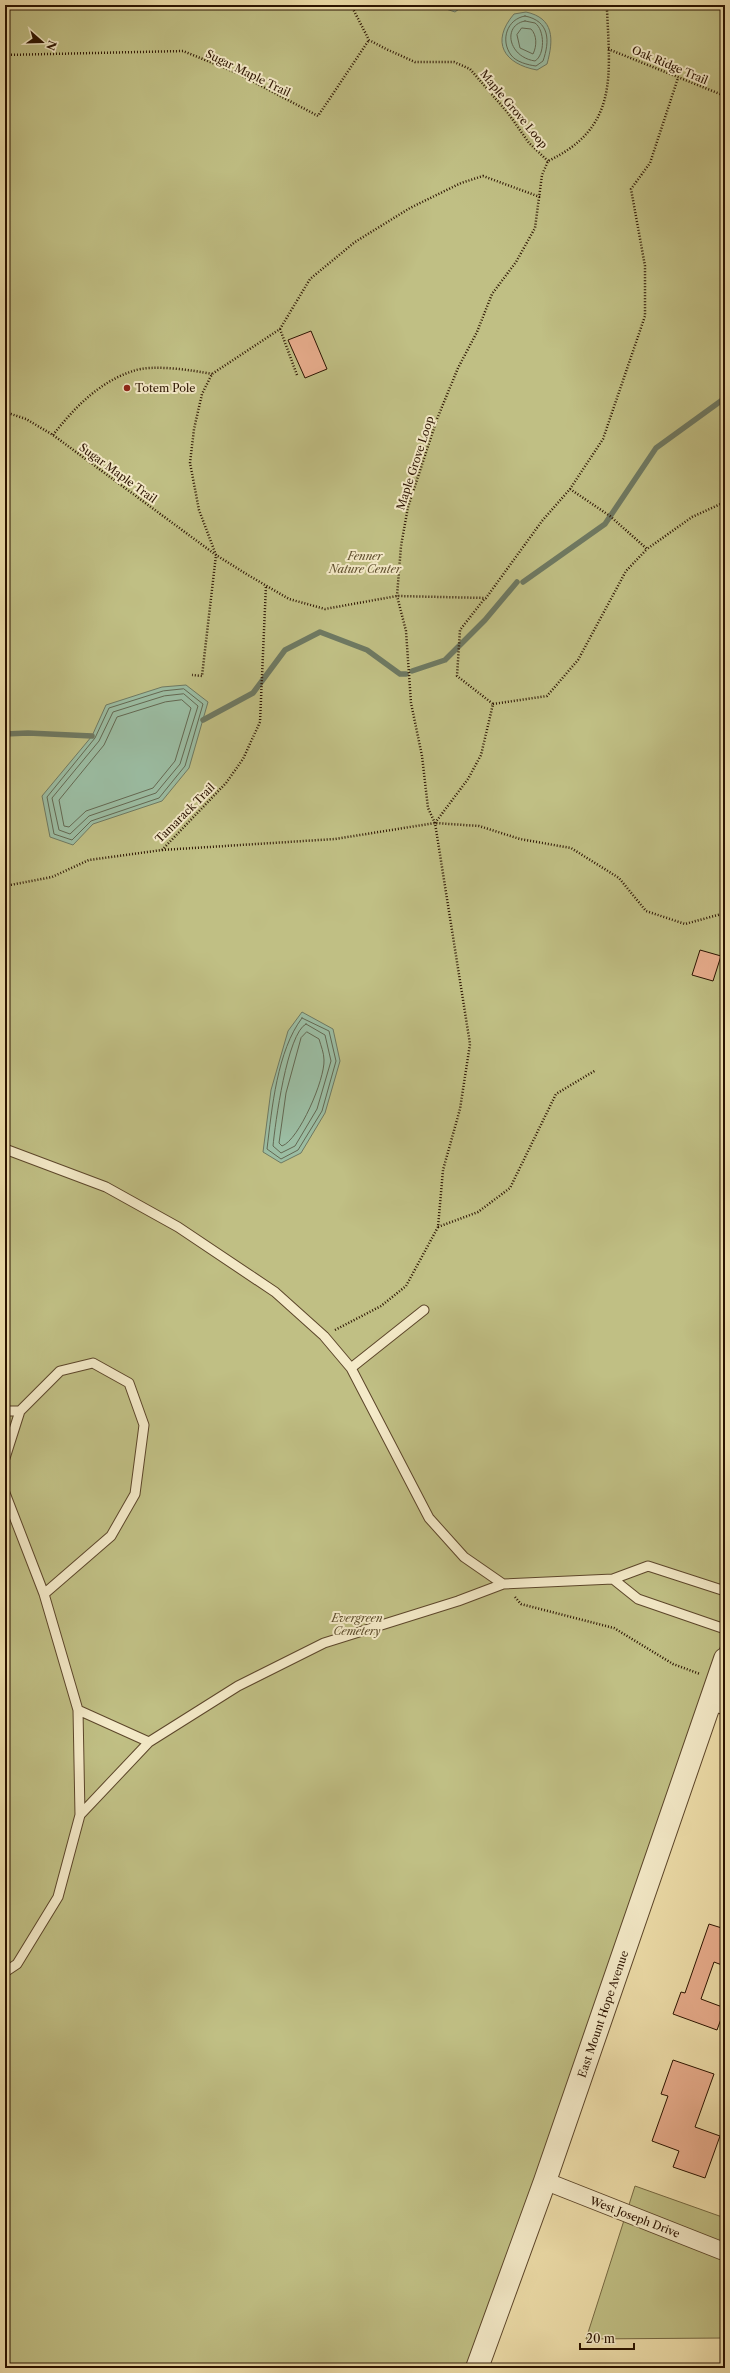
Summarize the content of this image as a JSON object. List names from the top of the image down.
{
  "streets": {
    "street": ["East Mount Hope Avenue", "West Joseph Drive"],
    "path": [
      "Oak Ridge Trail",
      "Sugar Maple Trail",
      "Maple Grove Loop",
      "Tamarack Trail"
    ]
  },
  "crossings": [
    ["Oak Ridge Trail", "Maple Grove Loop"],
    ["Sugar Maple Trail", "Maple Grove Loop"],
    ["East Mount Hope Avenue", "West Joseph Drive"]
  ],
  "parks": ["Fenner Nature Center", "Evergreen Cemetery"],
  "places": ["Totem Pole"],
  "scale_bar": "20 m",
  "north": "right"
}
